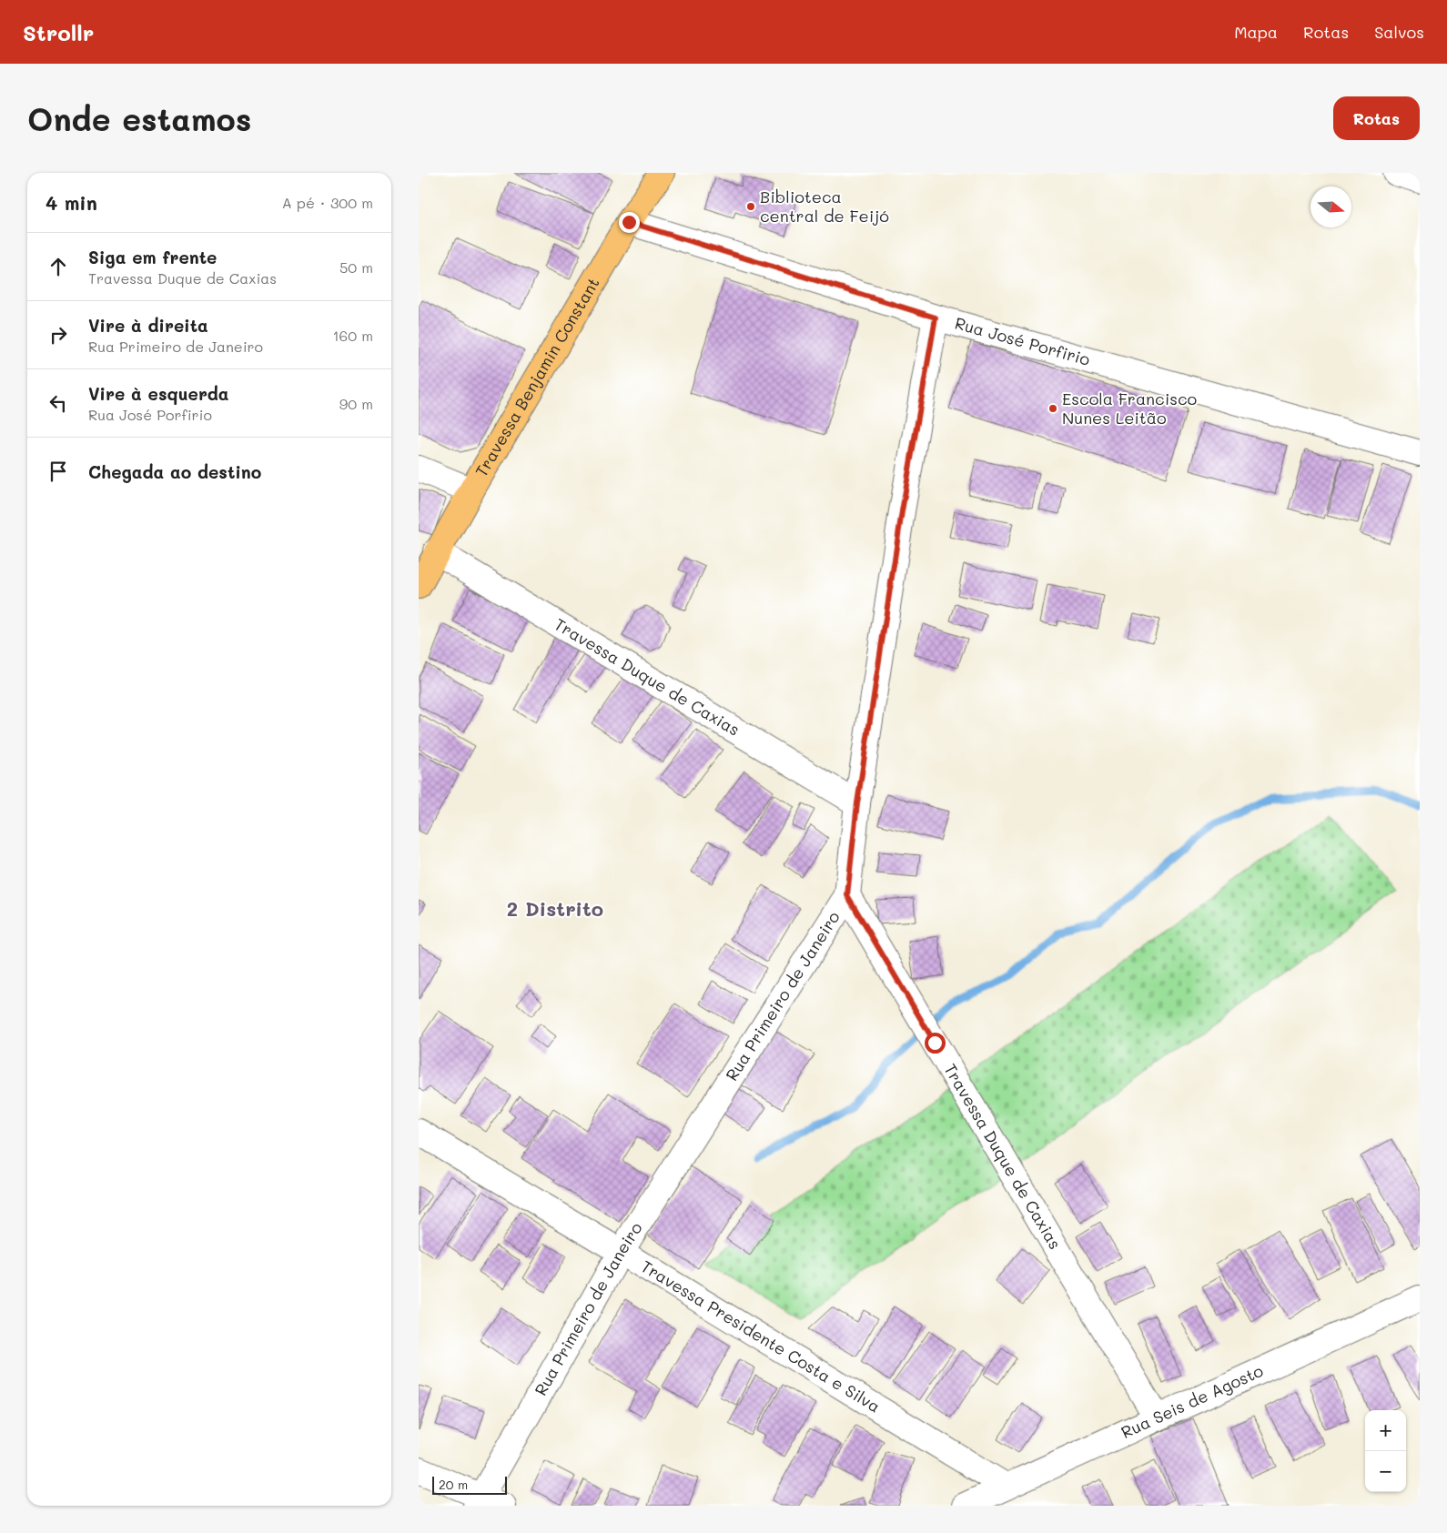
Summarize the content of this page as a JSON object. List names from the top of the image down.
{
  "streets": {
    "main road": ["Travessa Benjamin Constant"],
    "street": [
      "Rua José Porfirio",
      "Travessa Duque de Caxias",
      "Rua Primeiro de Janeiro",
      "Travessa Presidente Costa e Silva",
      "Rua Seis de Agosto"
    ]
  },
  "crossings": [
    ["Rua José Porfirio", "Travessa Benjamin Constant"],
    ["Rua José Porfirio", "Rua Primeiro de Janeiro"],
    ["Travessa Benjamin Constant", "Travessa Duque de Caxias"],
    ["Travessa Duque de Caxias", "Rua Primeiro de Janeiro"],
    ["Travessa Duque de Caxias", "Rua Seis de Agosto"],
    ["Rua Primeiro de Janeiro", "Travessa Presidente Costa e Silva"],
    ["Travessa Presidente Costa e Silva", "Rua Seis de Agosto"]
  ],
  "districts": ["2 Distrito"],
  "places": ["Biblioteca central de Feijó", "Escola Francisco Nunes Leitão"],
  "scale_bar": "20 m",
  "north": "right",
  "page": {
    "header": "Strollr",
    "nav": ["Mapa", "Rotas", "Salvos"],
    "buttons": "Rotas",
    "title": "Onde estamos",
    "heading": ["4 min", "A pé · 300 m"],
    "list": [
      ["Siga em frente", "Travessa Duque de Caxias", "50 m"],
      ["Vire à direita", "Rua Primeiro de Janeiro", "160 m"],
      ["Vire à esquerda", "Rua José Porfirio", "90 m"],
      "Chegada ao destino"
    ],
    "map_buttons": ["+", "−"],
    "scale": "20 m"
  }
}
